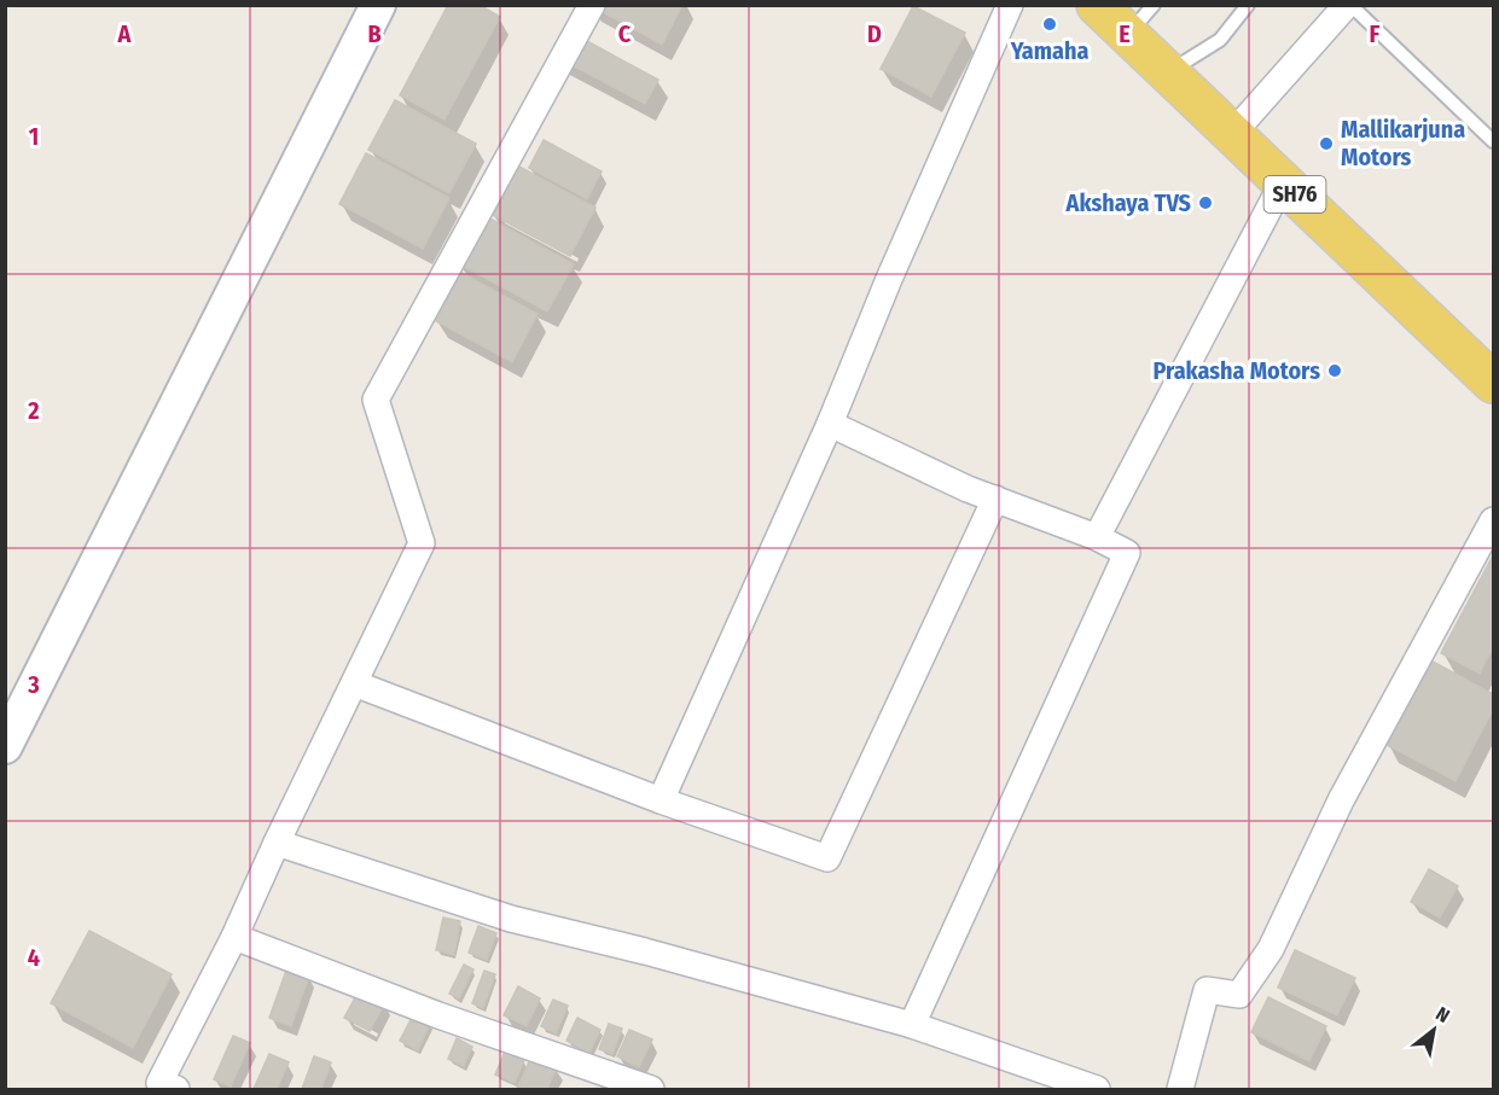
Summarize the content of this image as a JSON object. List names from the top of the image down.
{
  "streets": {
    "main road": ["SH76"]
  },
  "places": [
    "Yamaha",
    "Mallikarjuna Motors",
    "Akshaya TVS",
    "Prakasha Motors"
  ],
  "north": "top right",
  "grid": {
    "columns": [
      "A",
      "B",
      "C",
      "D",
      "E",
      "F"
    ],
    "rows": [
      "1",
      "2",
      "3",
      "4"
    ]
  }
}
